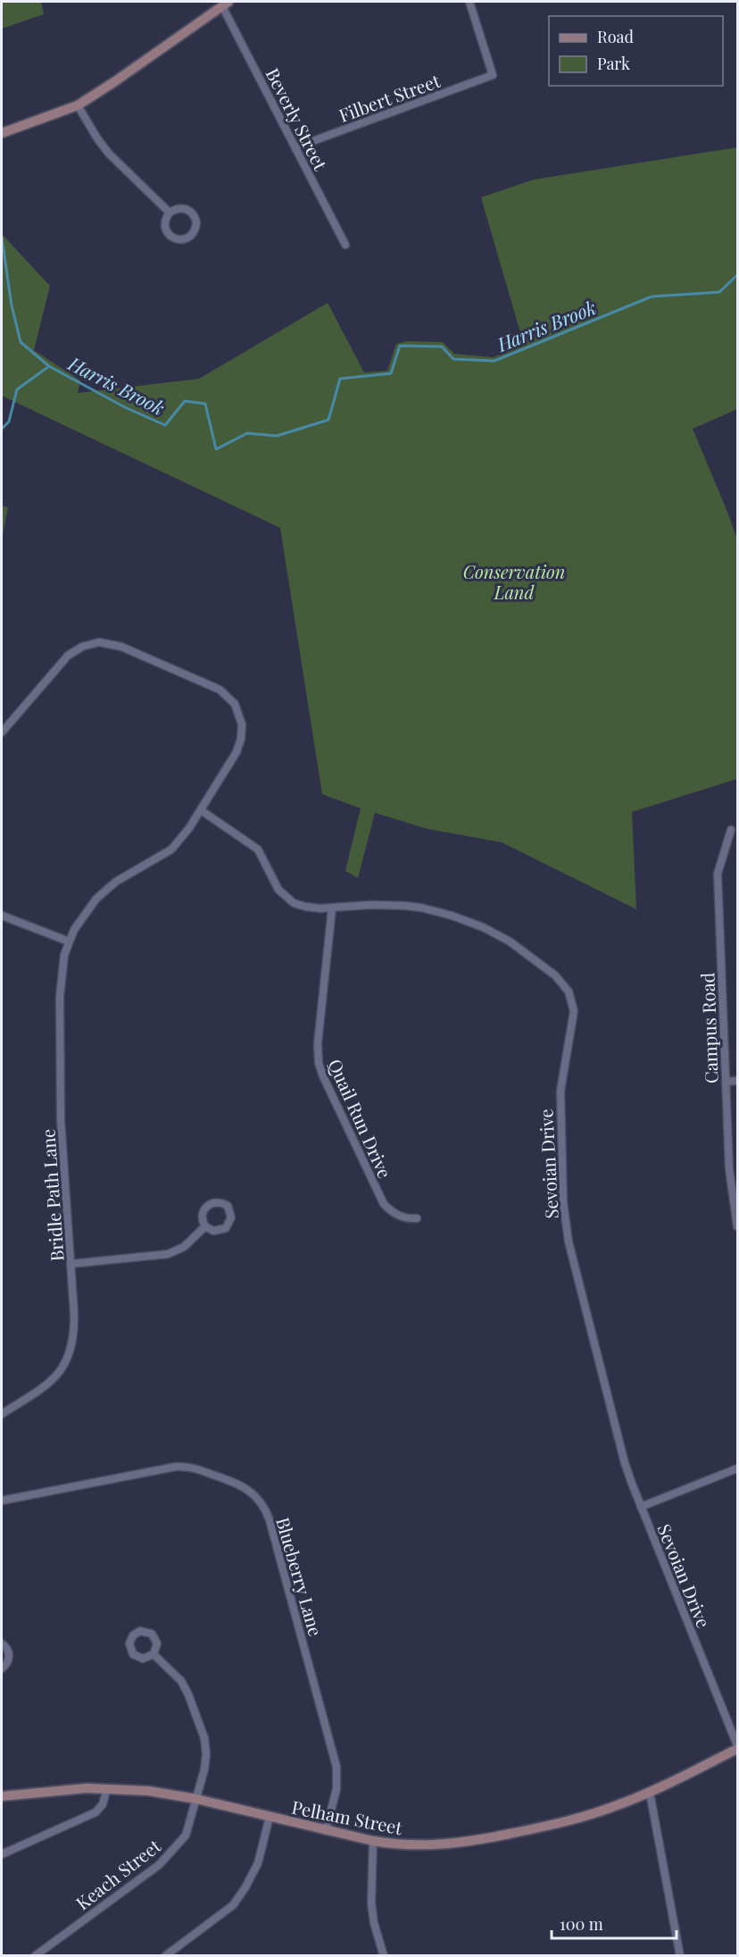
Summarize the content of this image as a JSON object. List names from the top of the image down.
{
  "streets": {
    "street": [
      "Filbert Street",
      "Beverly Street",
      "Campus Road",
      "Quail Run Drive",
      "Sevoian Drive",
      "Bridle Path Lane",
      "Blueberry Lane",
      "Pelham Street",
      "Keach Street"
    ]
  },
  "crossings": [
    ["Filbert Street", "Beverly Street"],
    ["Quail Run Drive", "Sevoian Drive"],
    ["Sevoian Drive", "Bridle Path Lane"],
    ["Sevoian Drive", "Pelham Street"],
    ["Blueberry Lane", "Pelham Street"],
    ["Pelham Street", "Keach Street"]
  ],
  "water": ["Harris Brook"],
  "parks": ["Conservation Land"],
  "legend": ["Road", "Park"],
  "scale_bar": "100 m"
}
